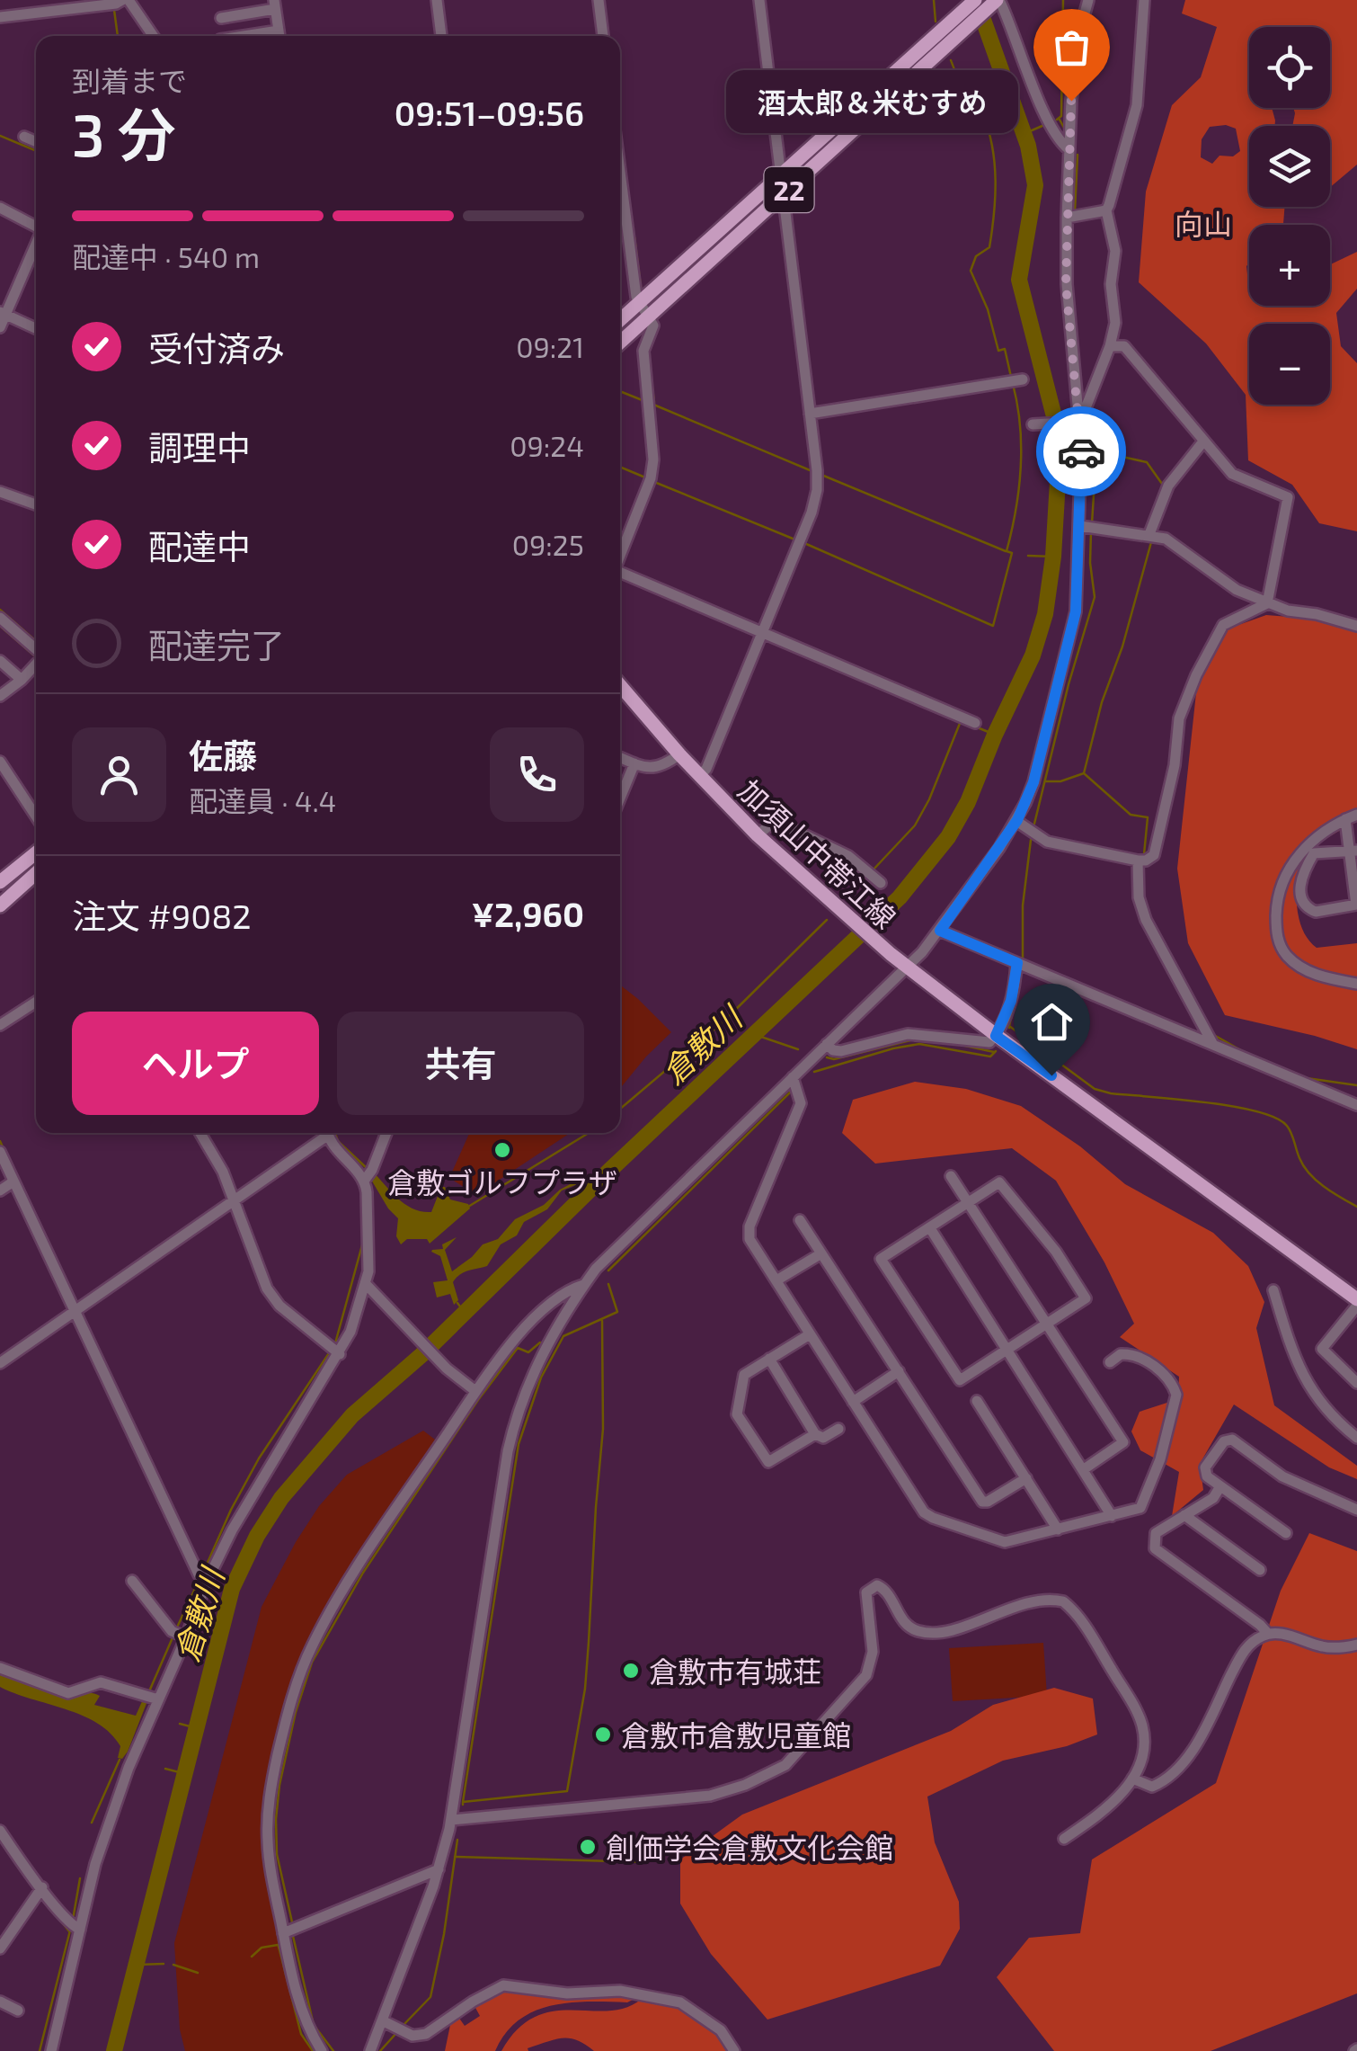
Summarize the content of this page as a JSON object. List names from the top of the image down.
{
  "streets": {
    "main road": ["22", "加須山中帯江線"]
  },
  "water": ["倉敷川"],
  "parks": ["向山"],
  "places": [
    "酒太郎＆米むすめ",
    "倉敷ゴルフプラザ",
    "倉敷市有城荘",
    "倉敷市倉敷児童館",
    "創価学会倉敷文化会館"
  ],
  "page": {
    "map_buttons": ["+", "−"],
    "heading": ["3 分", "到着まで", "09:51–09:56"],
    "panel": [
      "佐藤",
      "配達員 · 4.4",
      "注文 #9082",
      "¥2,960"
    ],
    "bubble": "酒太郎＆米むすめ",
    "bar": "配達中 · 540 m",
    "list": [
      ["受付済み", "09:21"],
      ["調理中", "09:24"],
      ["配達中", "09:25"],
      "配達完了"
    ],
    "buttons": ["ヘルプ", "共有"]
  }
}
